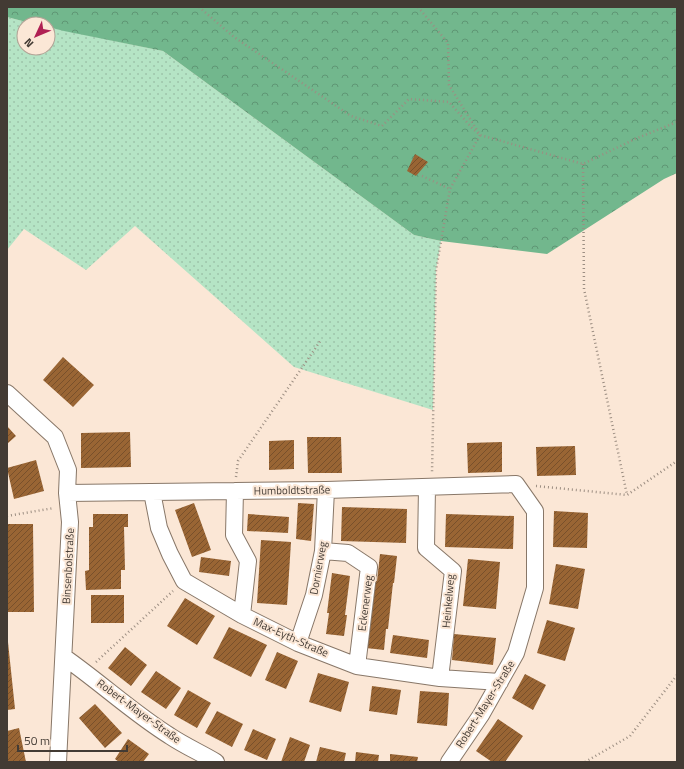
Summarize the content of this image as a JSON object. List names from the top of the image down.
{
  "streets": {
    "street": [
      "Humboldtstraße",
      "Binsenbolstraße",
      "Dornierweg",
      "Heinkelweg",
      "Eckenerweg",
      "Max-Eyth-Straße",
      "Robert-Mayer-Straße"
    ]
  },
  "crossings": [
    ["Humboldtstraße", "Binsenbolstraße"],
    ["Humboldtstraße", "Dornierweg"],
    ["Humboldtstraße", "Heinkelweg"],
    ["Humboldtstraße", "Robert-Mayer-Straße"],
    ["Binsenbolstraße", "Robert-Mayer-Straße"],
    ["Dornierweg", "Eckenerweg"],
    ["Dornierweg", "Max-Eyth-Straße"],
    ["Heinkelweg", "Max-Eyth-Straße"],
    ["Eckenerweg", "Max-Eyth-Straße"],
    ["Max-Eyth-Straße", "Robert-Mayer-Straße"]
  ],
  "scale_bar": "50 m",
  "north": "bottom left"
}
